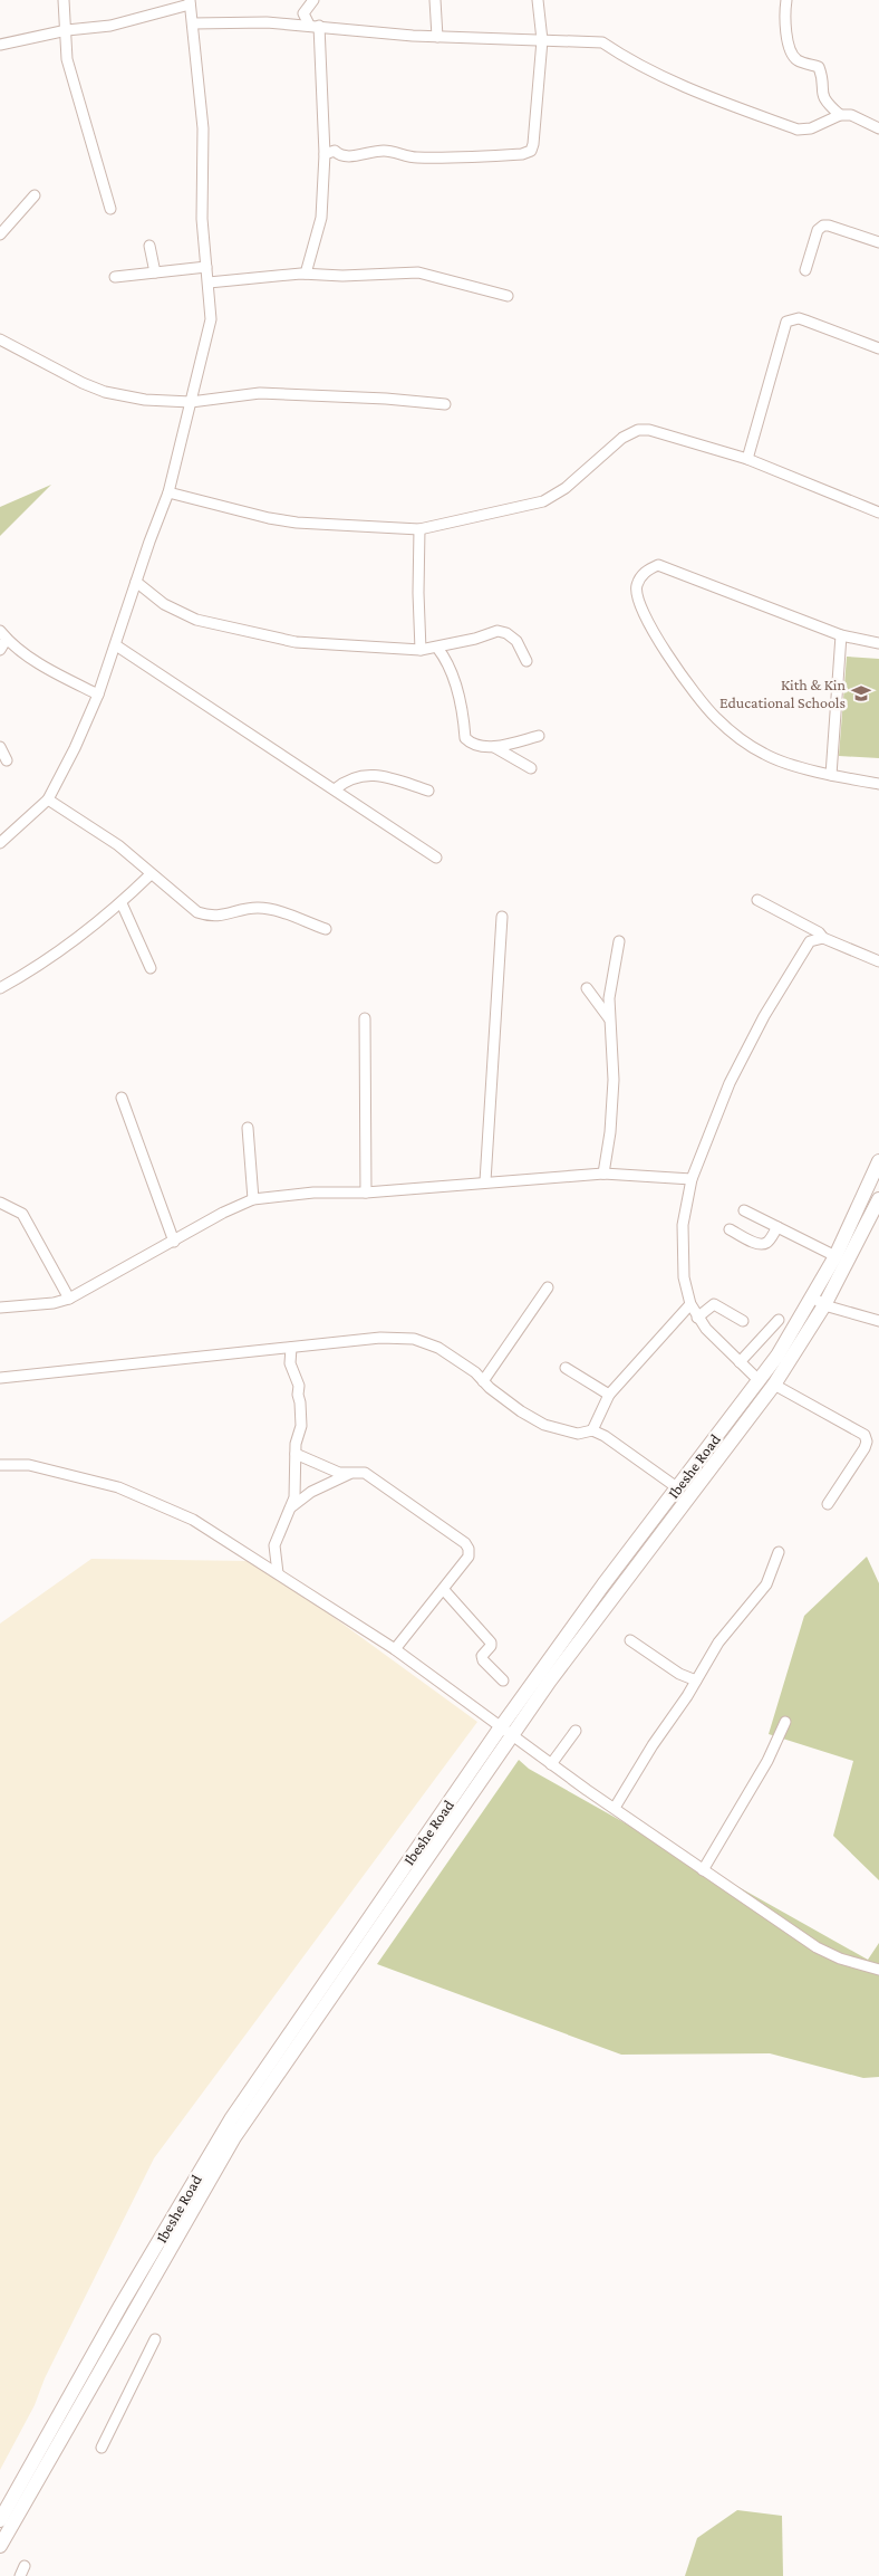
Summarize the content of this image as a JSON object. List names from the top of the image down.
{
  "streets": {
    "main road": ["Ibeshe Road"]
  },
  "places": {
    "school or university": ["Kith & Kin Educational Schools"]
  }
}
